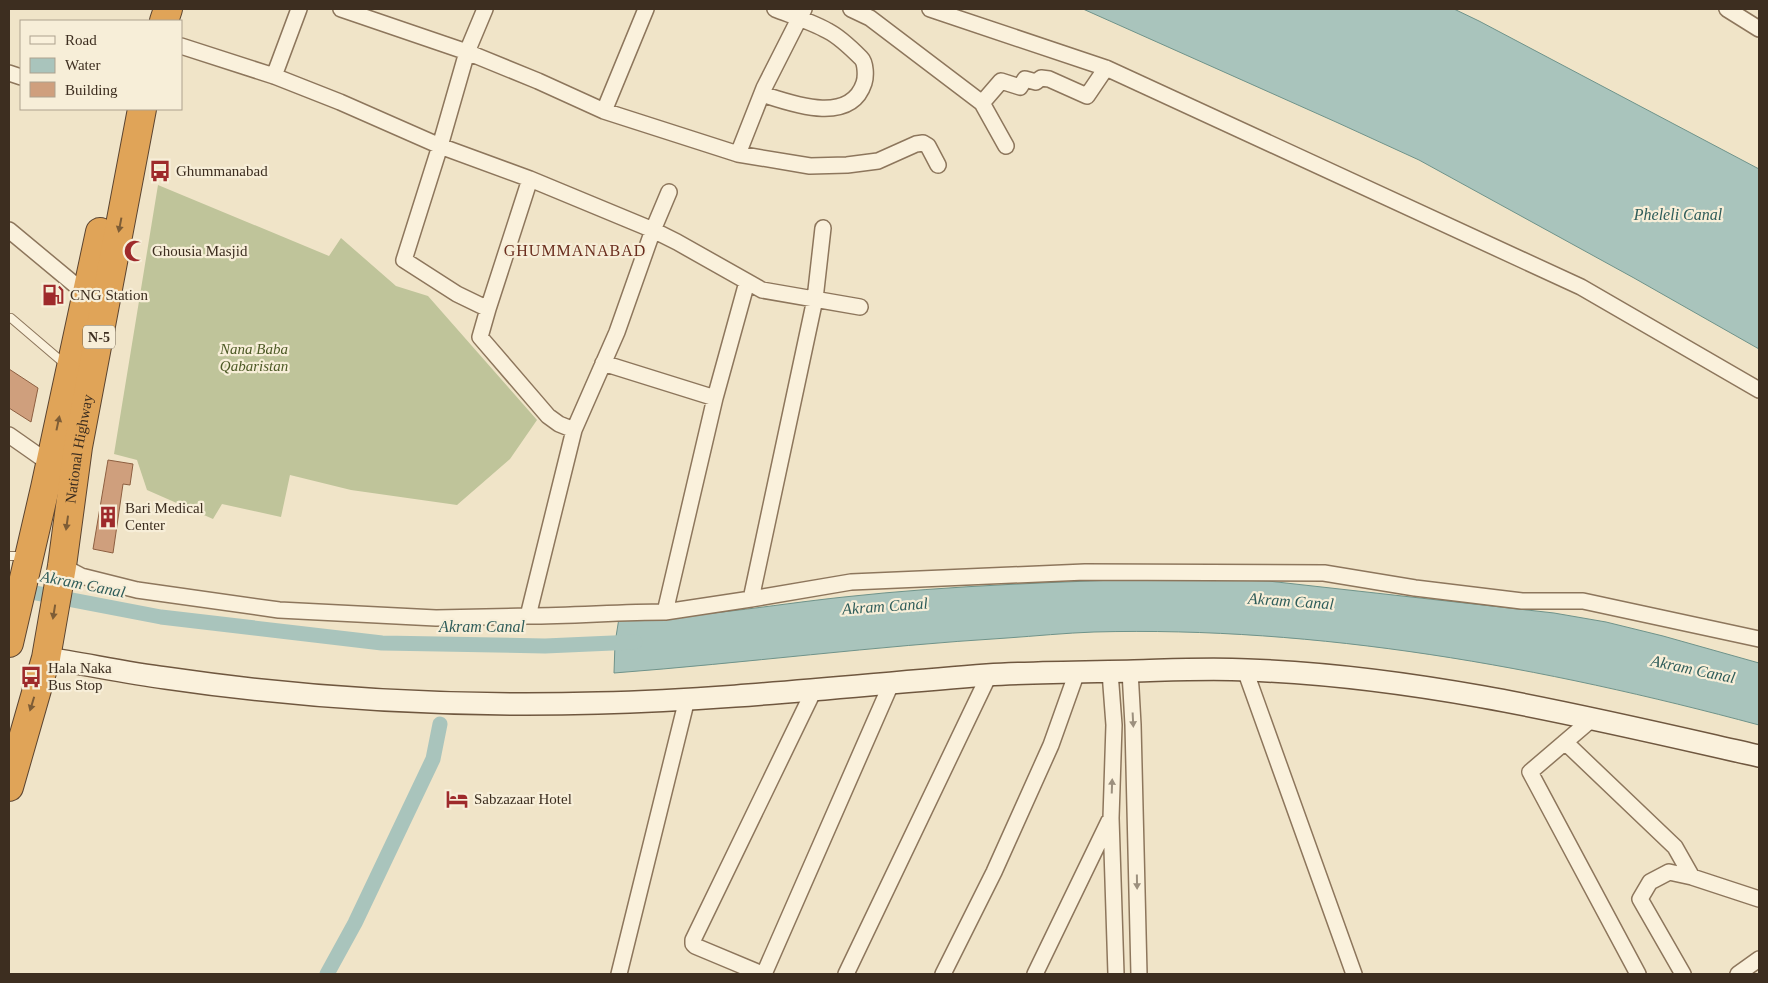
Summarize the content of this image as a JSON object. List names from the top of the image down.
{
  "streets": {
    "highway": ["N-5", "National Highway"]
  },
  "districts": ["GHUMMANABAD"],
  "water": ["Pheleli Canal", "Akram Canal"],
  "parks": ["Nana Baba Qabaristan"],
  "places": {
    "bus stop": ["Ghummanabad", "Hala Naka Bus Stop"],
    "mosque": ["Ghousia Masjid"],
    "fuel station": ["CNG Station"],
    "building": ["Bari Medical Center"],
    "hotel": ["Sabzazaar Hotel"]
  },
  "legend": ["Road", "Water", "Building"]
}
